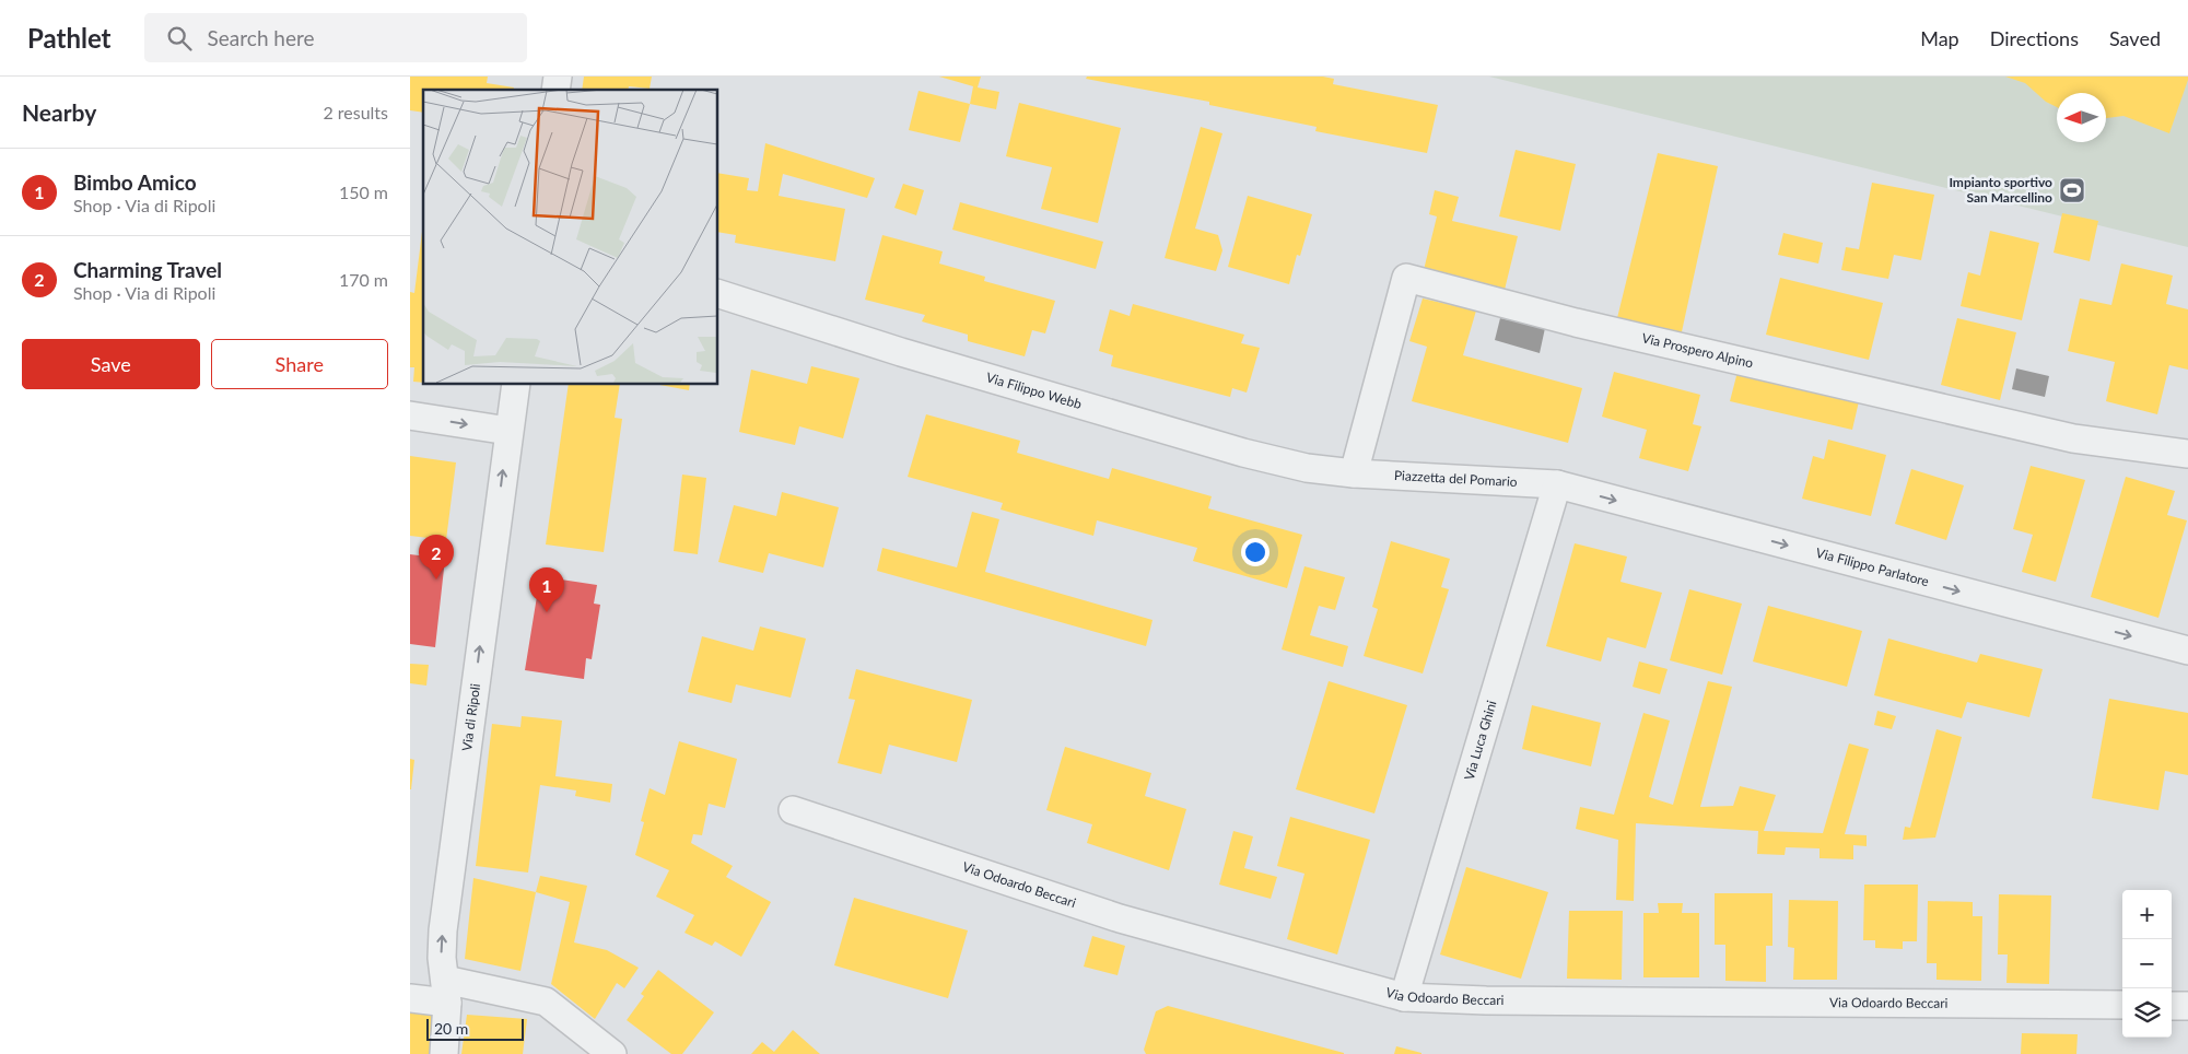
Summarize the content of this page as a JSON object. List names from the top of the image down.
{
  "streets": {
    "street": [
      "Via Prospero Alpino",
      "Via Filippo Webb",
      "Piazzetta del Pomario",
      "Via Filippo Parlatore",
      "Via di Ripoli",
      "Via Luca Ghini",
      "Via Odoardo Beccari"
    ]
  },
  "crossings": [
    ["Via Prospero Alpino", "Via Filippo Webb"],
    ["Via Prospero Alpino", "Piazzetta del Pomario"],
    ["Via Filippo Webb", "Piazzetta del Pomario"],
    ["Piazzetta del Pomario", "Via Filippo Parlatore"],
    ["Piazzetta del Pomario", "Via Luca Ghini"],
    ["Via Filippo Parlatore", "Via Luca Ghini"],
    ["Via Luca Ghini", "Via Odoardo Beccari"]
  ],
  "one_way": ["Via Filippo Parlatore", "Via di Ripoli"],
  "places": {
    "sports": ["Impianto sportivo San Marcellino"]
  },
  "scale_bar": "20 m",
  "north": "left",
  "page": {
    "header": "Pathlet",
    "search": "Search here",
    "nav": ["Map", "Directions", "Saved"],
    "heading": ["Nearby", "2 results"],
    "list": [
      {
        "mark": "1",
        "name": "Bimbo Amico",
        "note": "Shop · Via di Ripoli",
        "value": "150 m"
      },
      {
        "mark": "2",
        "name": "Charming Travel",
        "note": "Shop · Via di Ripoli",
        "value": "170 m"
      }
    ],
    "buttons": ["Save", "Share"],
    "pins": ["2", "1"],
    "map_buttons": ["+", "−"],
    "scale": "20 m"
  }
}
